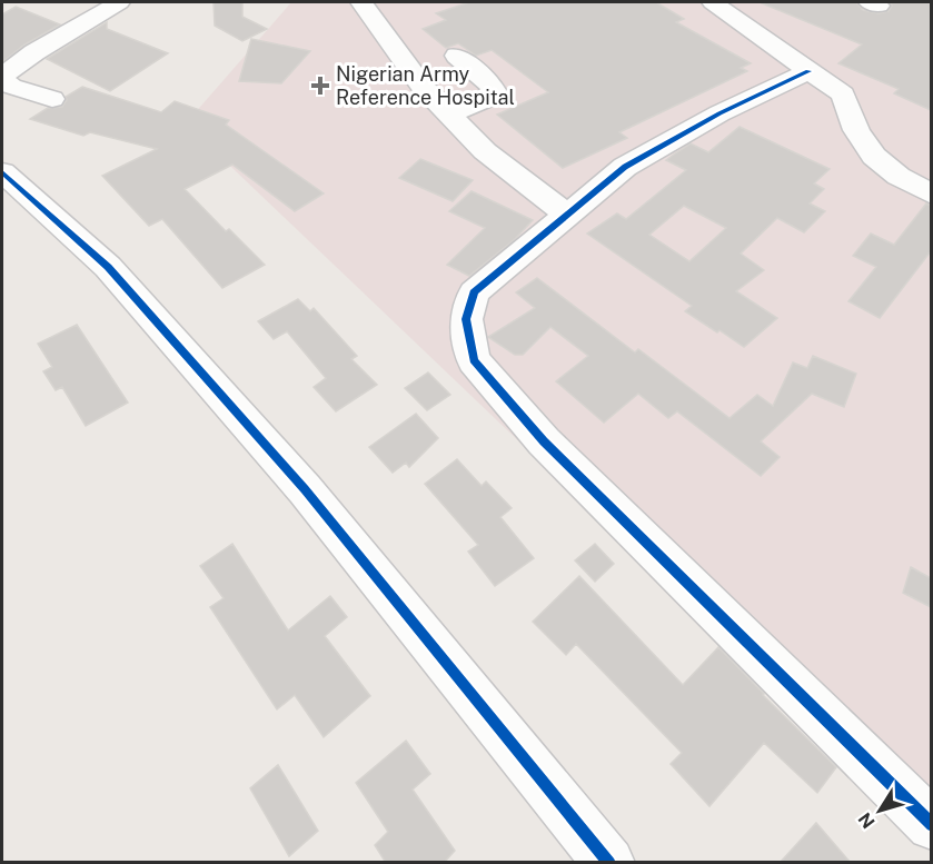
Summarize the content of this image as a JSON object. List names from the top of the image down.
{
  "places": {
    "health": ["Nigerian Army Reference Hospital"]
  },
  "north": "bottom left"
}
